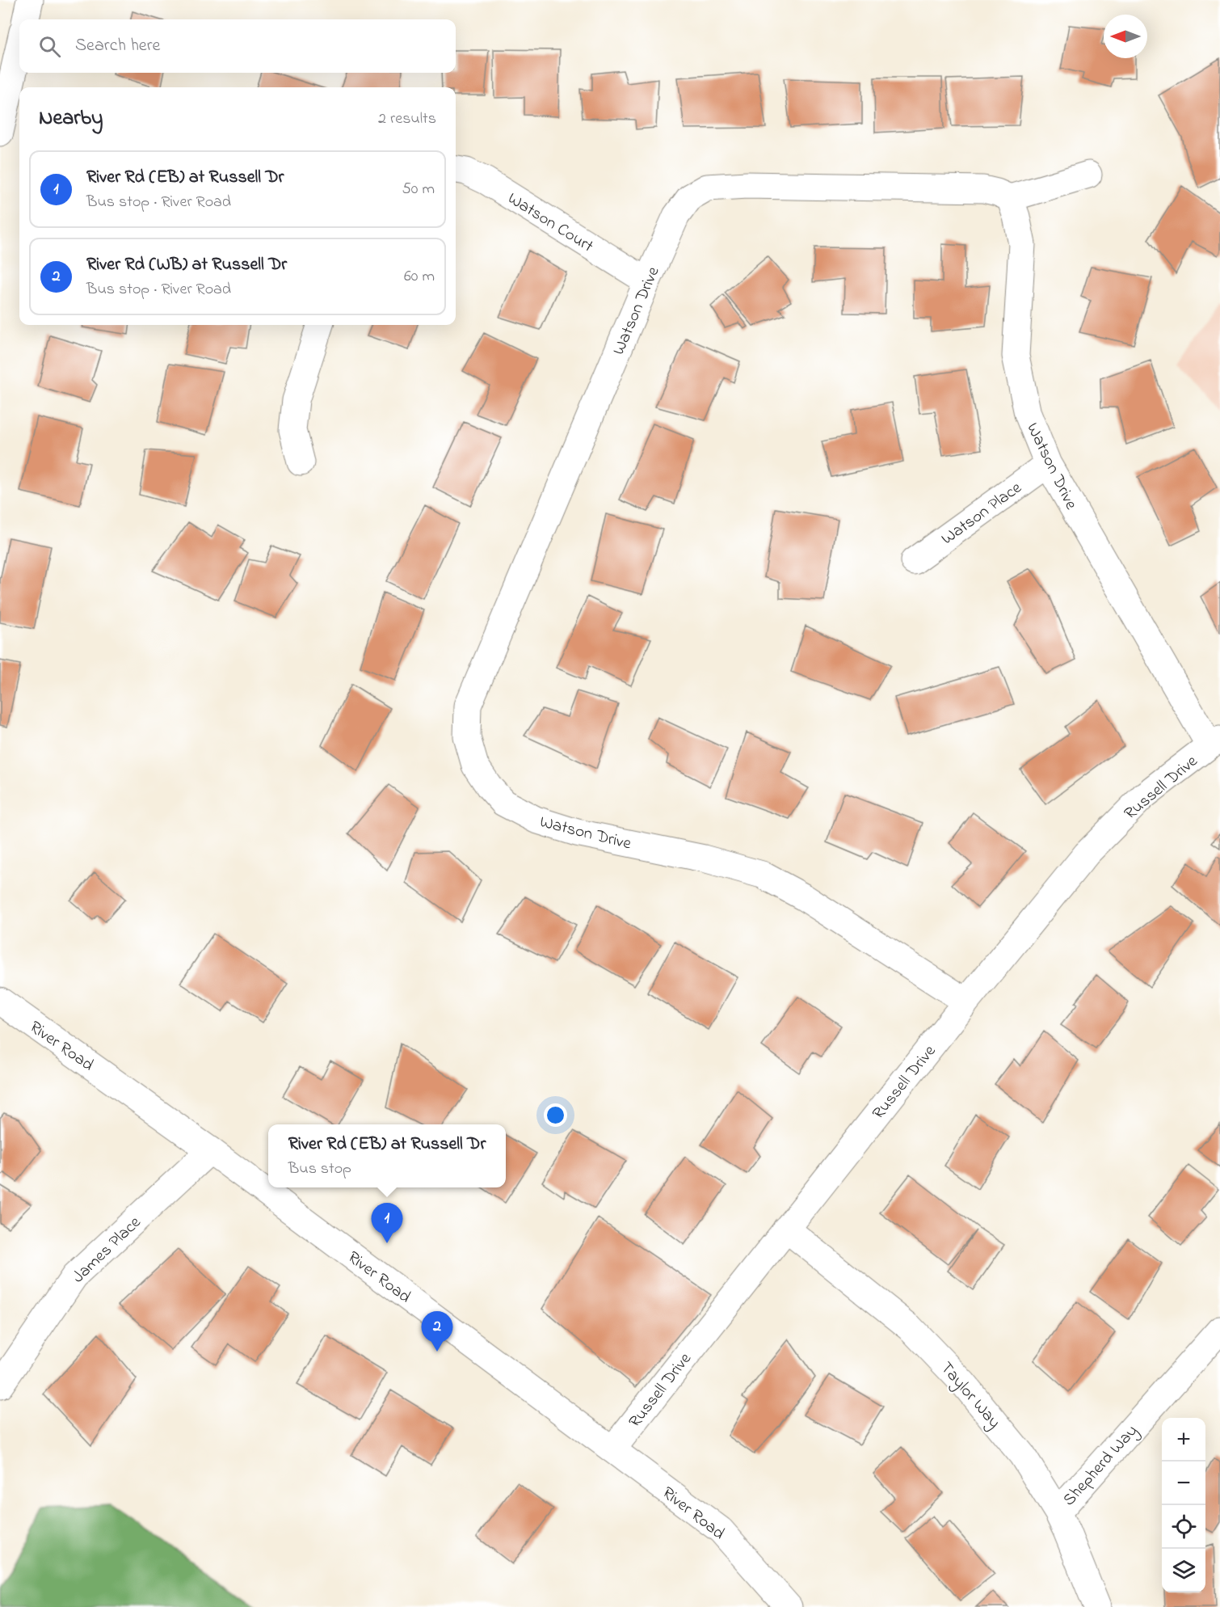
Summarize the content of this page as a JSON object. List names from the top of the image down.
{
  "streets": {
    "street": [
      "Watson Court",
      "Watson Drive",
      "Watson Place",
      "Russell Drive",
      "River Road",
      "James Place",
      "Taylor Way",
      "Shepherd Way"
    ]
  },
  "crossings": [
    ["Watson Court", "Watson Drive"],
    ["Watson Drive", "Watson Place"],
    ["Watson Drive", "Russell Drive"],
    ["Russell Drive", "River Road"],
    ["Russell Drive", "Taylor Way"],
    ["River Road", "James Place"],
    ["Taylor Way", "Shepherd Way"]
  ],
  "north": "left",
  "page": {
    "search": "Search here",
    "heading": ["Nearby", "2 results"],
    "list": [
      {
        "mark": "1",
        "name": "River Rd (EB) at Russell Dr",
        "note": "Bus stop · River Road",
        "value": "50 m"
      },
      {
        "mark": "2",
        "name": "River Rd (WB) at Russell Dr",
        "note": "Bus stop · River Road",
        "value": "60 m"
      }
    ],
    "popup": ["River Rd (EB) at Russell Dr", "Bus stop"],
    "pins": ["1", "2"],
    "map_buttons": ["+", "−"]
  }
}
